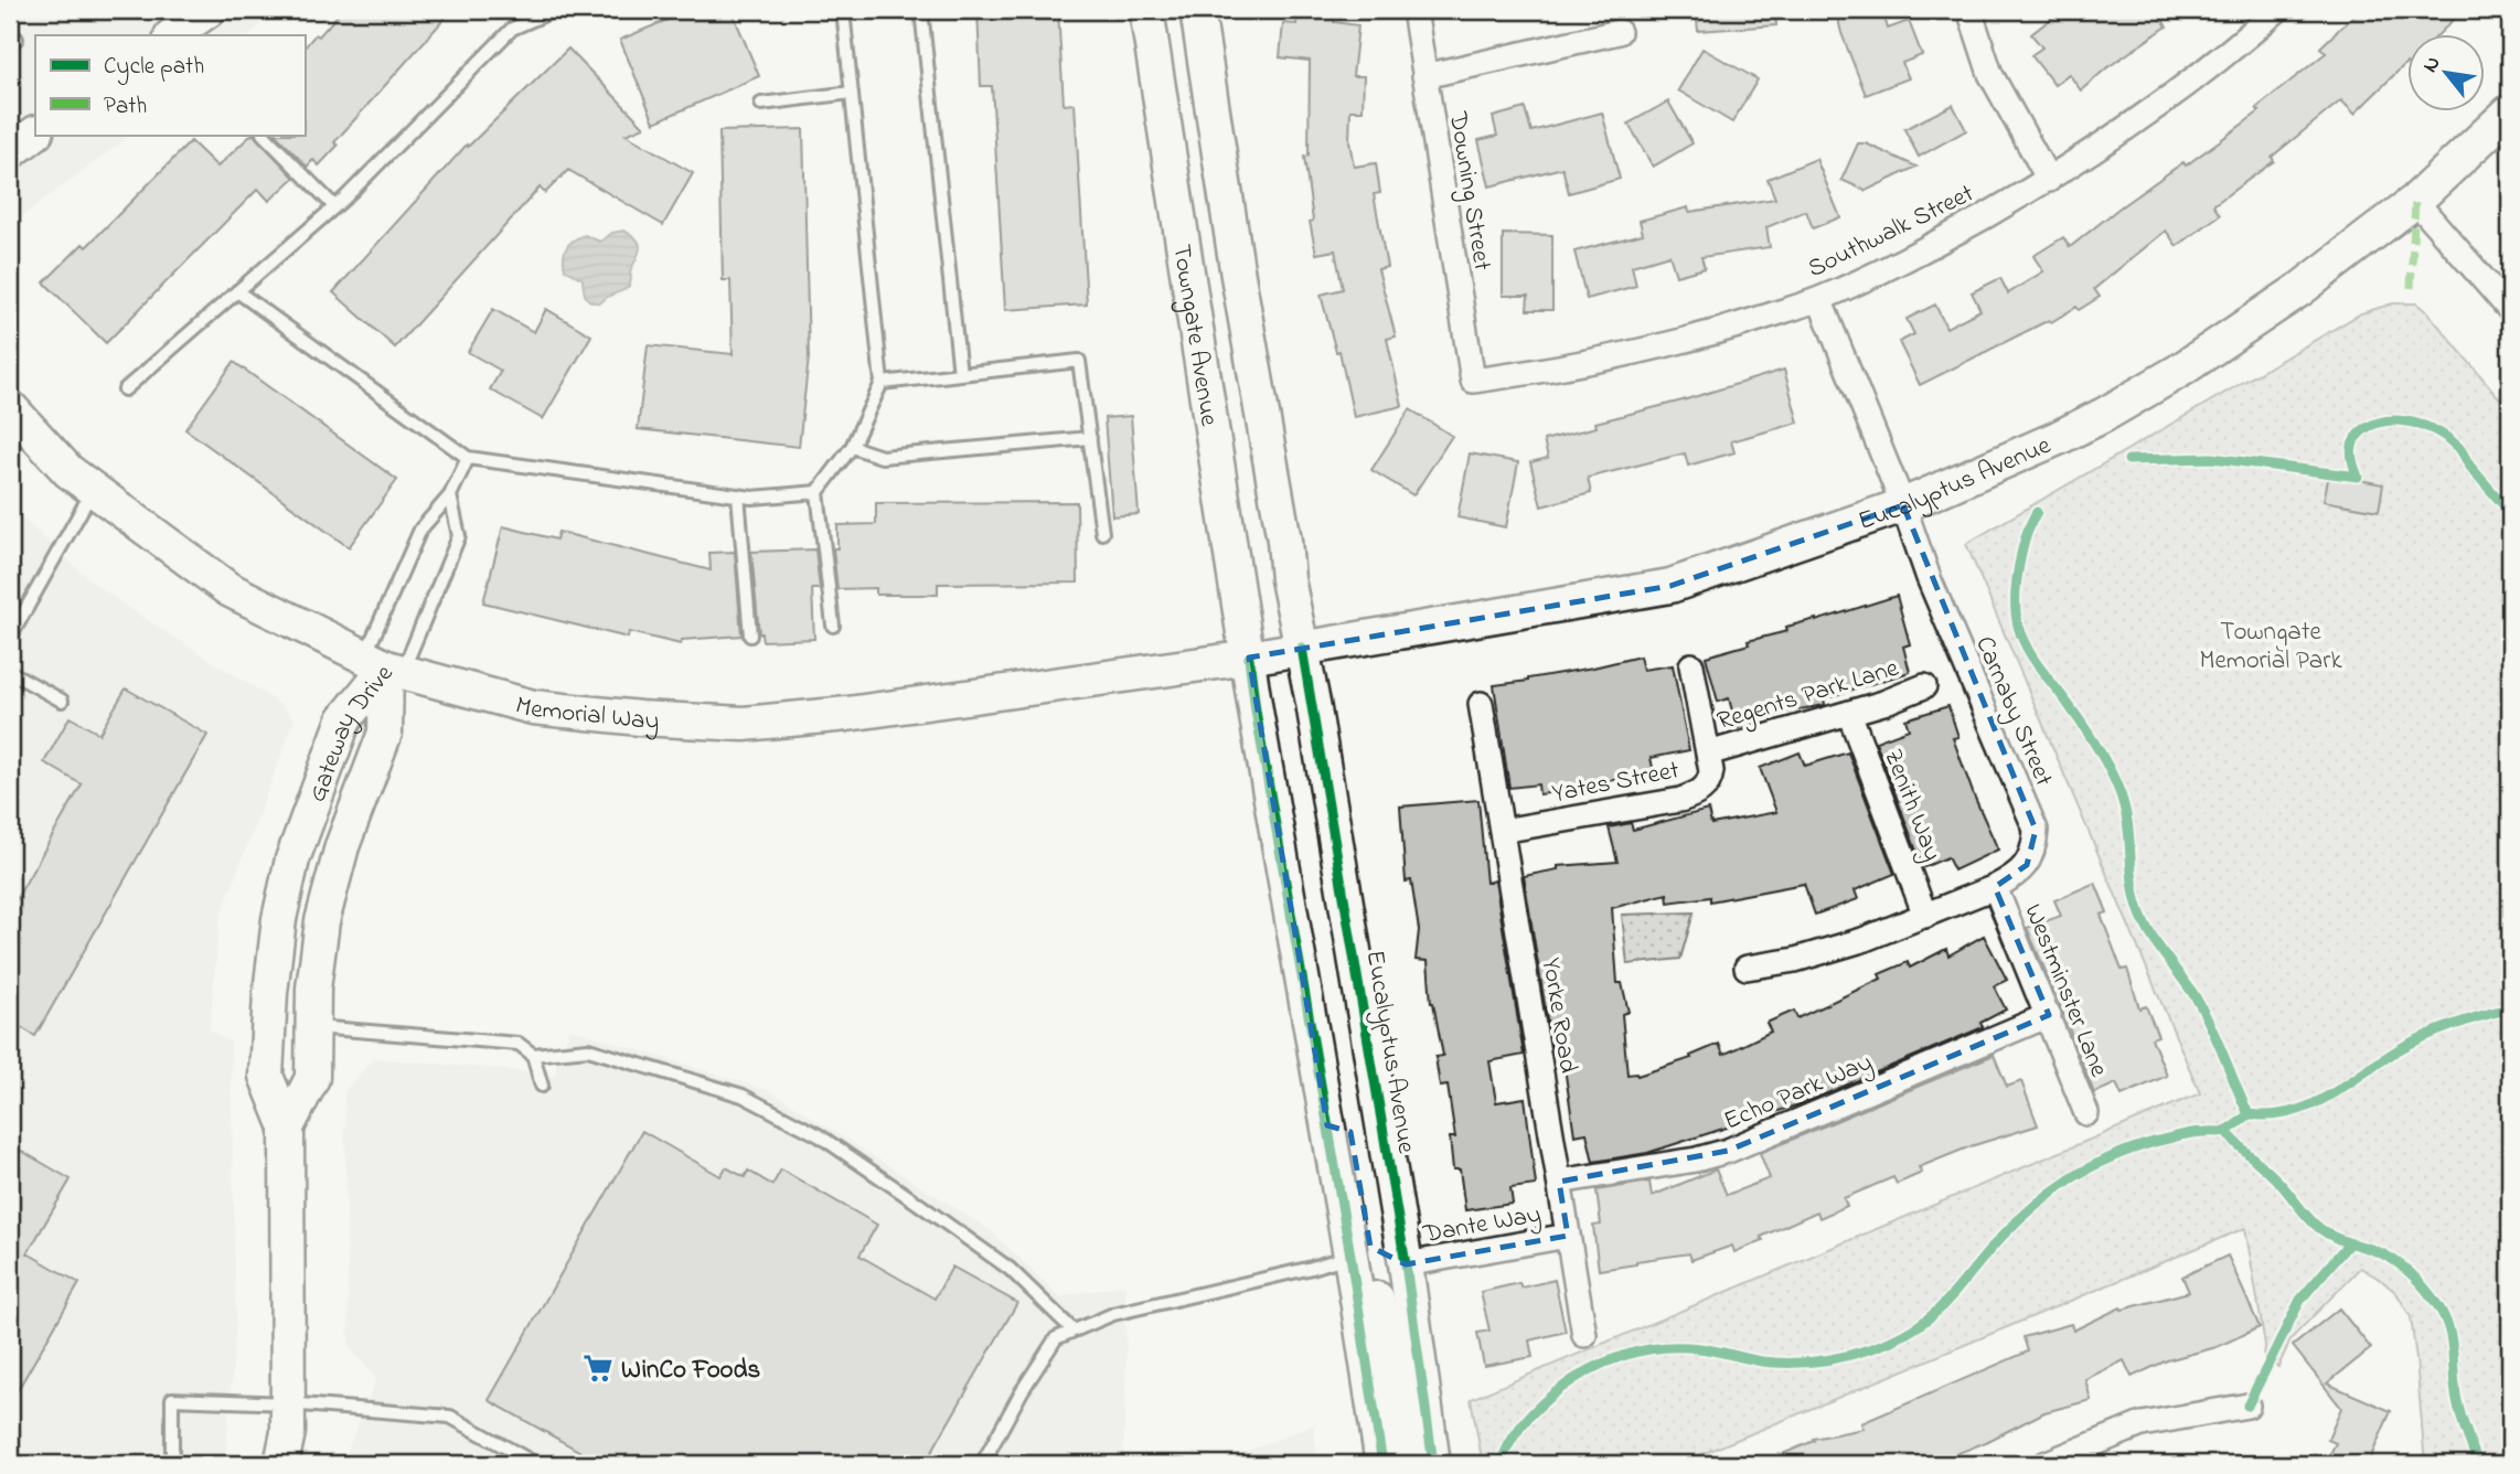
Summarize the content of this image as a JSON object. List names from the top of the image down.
{
  "streets": {
    "street": [
      "Downing Street",
      "Southwalk Street",
      "Towngate Avenue",
      "Eucalyptus Avenue",
      "Regents Park Lane",
      "Memorial Way",
      "Carnaby Street",
      "Gateway Drive",
      "Yates Street",
      "Zenith Way",
      "Westminster Lane",
      "Yorke Road",
      "Echo Park Way",
      "Dante Way"
    ]
  },
  "crossings": [
    ["Downing Street", "Southwalk Street"],
    ["Southwalk Street", "Carnaby Street"],
    ["Towngate Avenue", "Eucalyptus Avenue"],
    ["Towngate Avenue", "Memorial Way"],
    ["Eucalyptus Avenue", "Memorial Way"],
    ["Eucalyptus Avenue", "Carnaby Street"],
    ["Eucalyptus Avenue", "Dante Way"],
    ["Regents Park Lane", "Yates Street"],
    ["Regents Park Lane", "Zenith Way"],
    ["Memorial Way", "Gateway Drive"],
    ["Carnaby Street", "Zenith Way"],
    ["Carnaby Street", "Westminster Lane"],
    ["Yates Street", "Yorke Road"],
    ["Westminster Lane", "Echo Park Way"],
    ["Yorke Road", "Echo Park Way"],
    ["Yorke Road", "Dante Way"]
  ],
  "parks": ["Towngate Memorial Park"],
  "places": {
    "supermarket": ["WinCo Foods"]
  },
  "legend": ["Cycle path", "Path"],
  "north": "top left"
}
